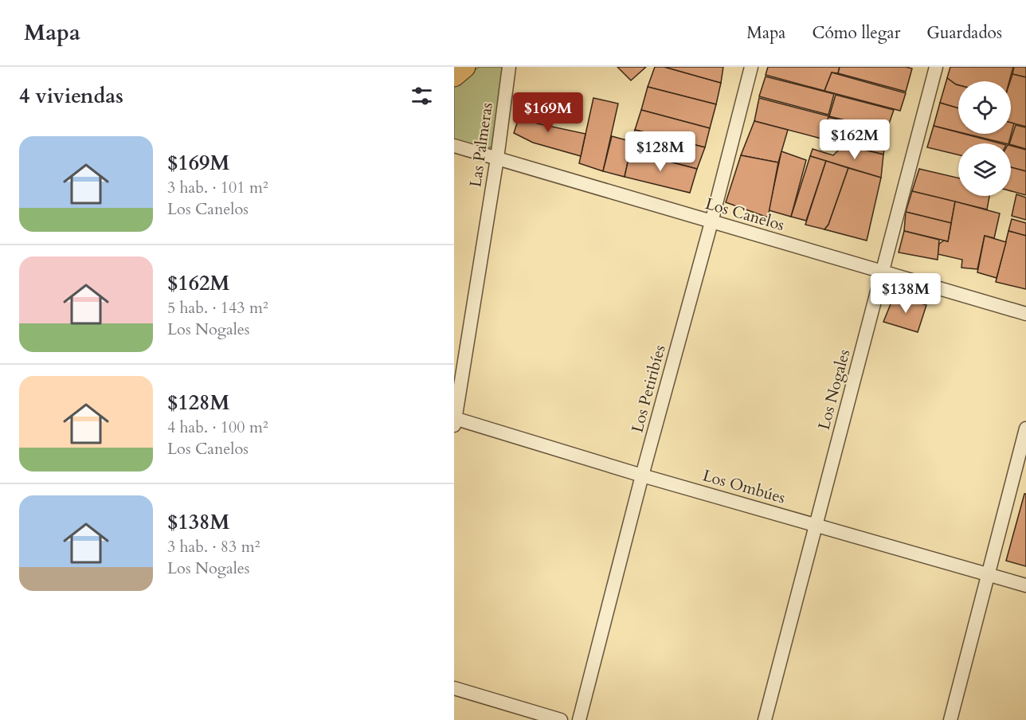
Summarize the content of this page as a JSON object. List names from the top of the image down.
{
  "streets": {
    "street": [
      "Las Palmeras",
      "Los Canelos",
      "Los Petiribíes",
      "Los Nogales",
      "Los Ombúes"
    ]
  },
  "crossings": [
    ["Las Palmeras", "Los Canelos"],
    ["Las Palmeras", "Los Ombúes"],
    ["Los Canelos", "Los Petiribíes"],
    ["Los Canelos", "Los Nogales"],
    ["Los Petiribíes", "Los Ombúes"],
    ["Los Nogales", "Los Ombúes"]
  ],
  "page": {
    "header": "Mapa",
    "nav": ["Mapa", "Cómo llegar", "Guardados"],
    "heading": "4 viviendas",
    "price": [
      "$169M",
      "$162M",
      "$128M",
      "$138M"
    ],
    "list": [
      {
        "name": "$169M",
        "note": "3 hab. · 101 m² · Los Canelos"
      },
      {
        "name": "$162M",
        "note": "5 hab. · 143 m² · Los Nogales"
      },
      {
        "name": "$128M",
        "note": "4 hab. · 100 m² · Los Canelos"
      },
      {
        "name": "$138M",
        "note": "3 hab. · 83 m² · Los Nogales"
      }
    ]
  }
}
